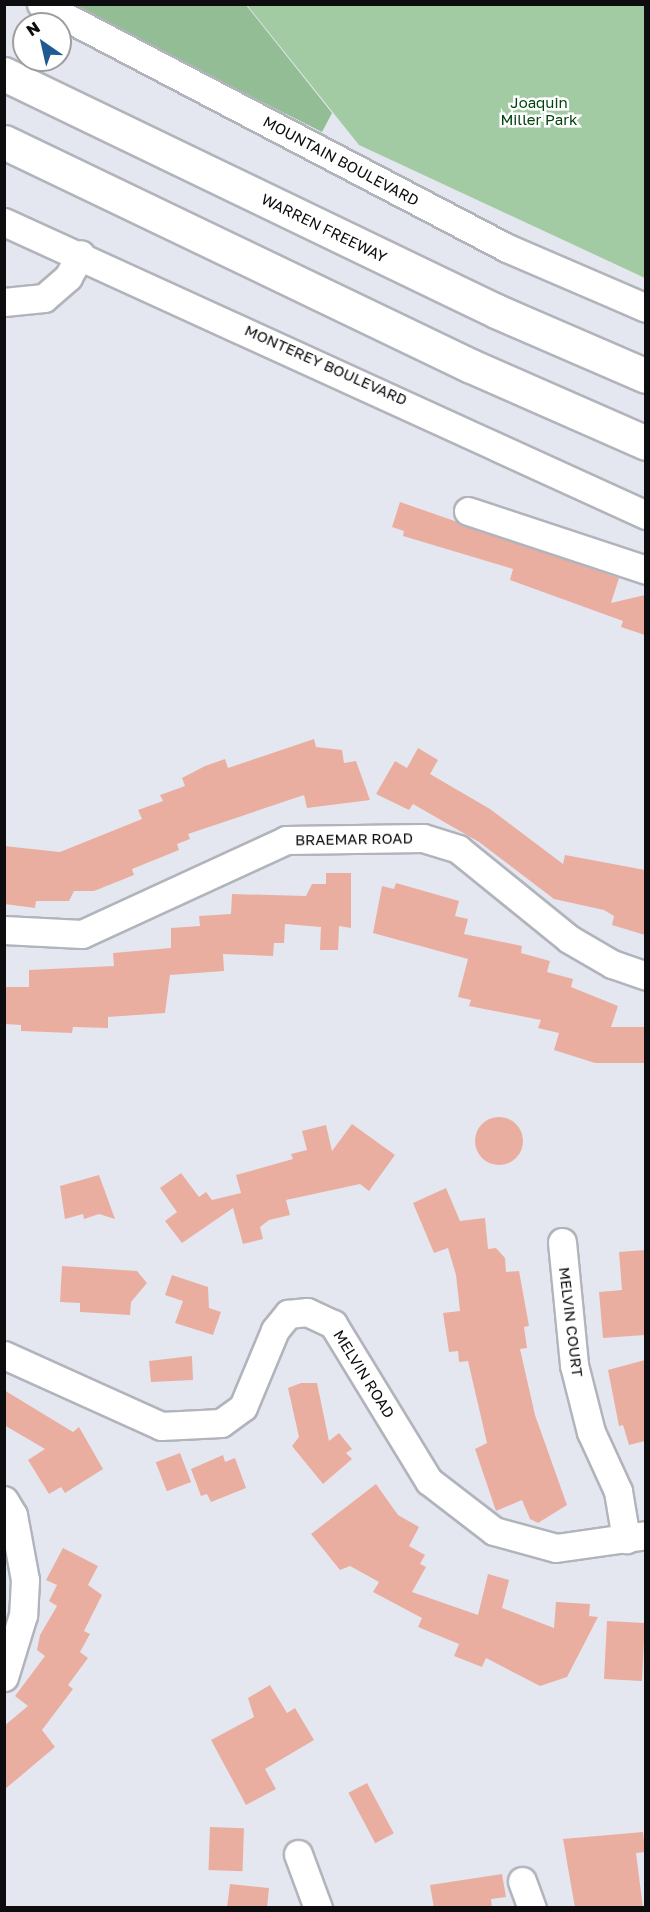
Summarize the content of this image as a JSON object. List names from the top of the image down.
{
  "streets": {
    "highway": ["WARREN FREEWAY"],
    "street": [
      "MOUNTAIN BOULEVARD",
      "MONTEREY BOULEVARD",
      "BRAEMAR ROAD",
      "MELVIN COURT",
      "MELVIN ROAD"
    ]
  },
  "crossings": [
    ["MELVIN COURT", "MELVIN ROAD"]
  ],
  "parks": ["Joaquin Miller Park"],
  "north": "top left"
}
